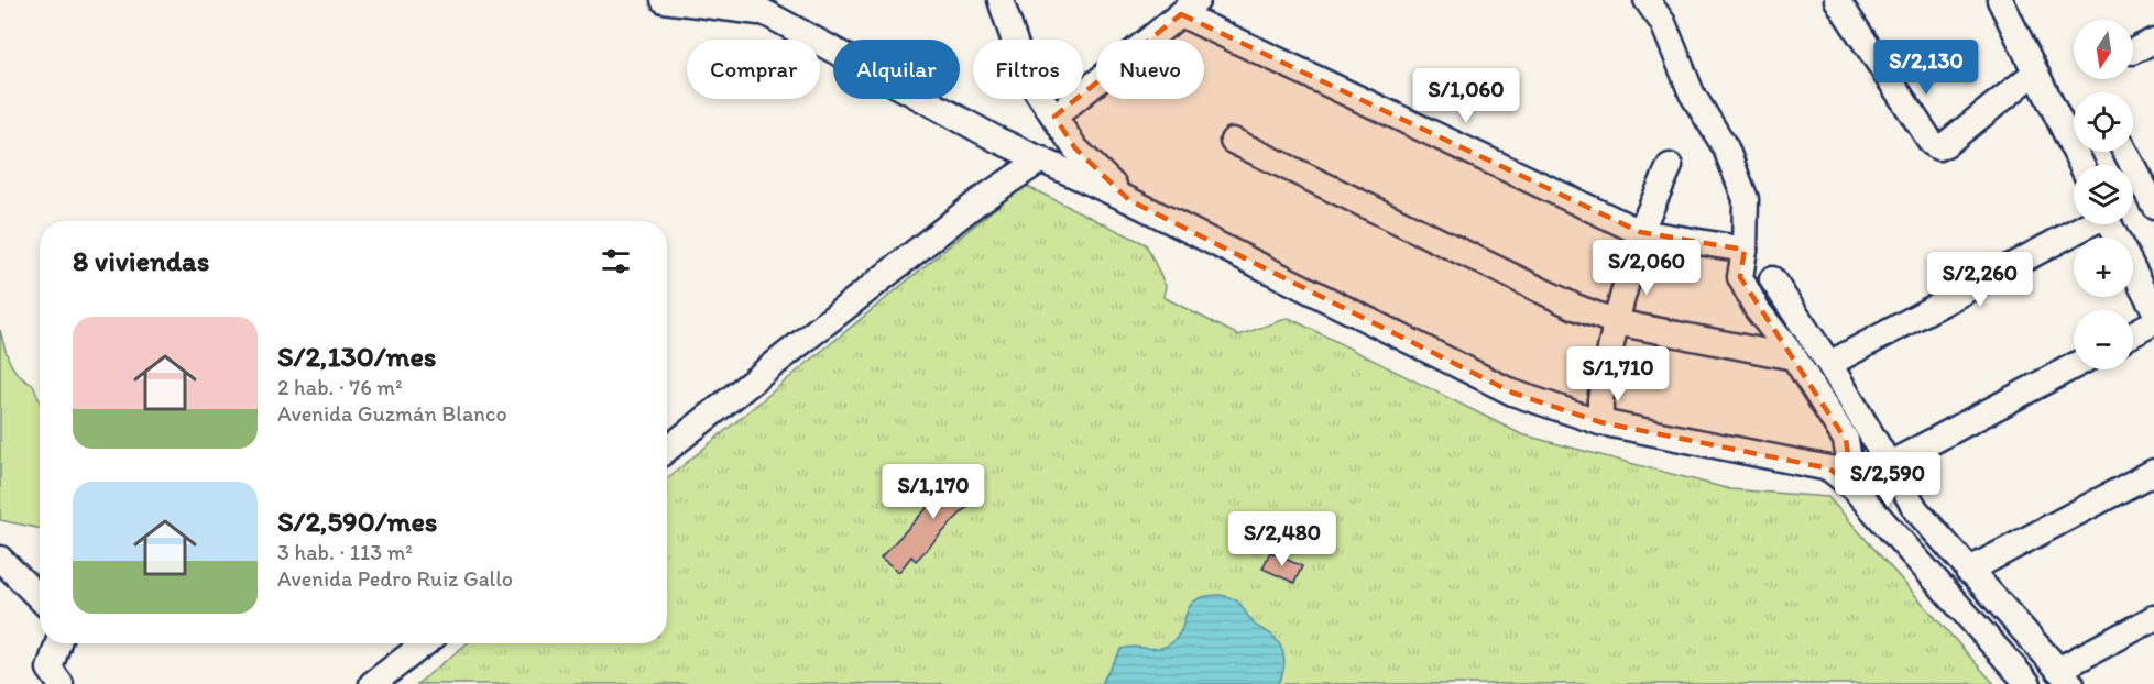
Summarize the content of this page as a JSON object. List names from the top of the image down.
{
  "north": "bottom",
  "page": {
    "map_buttons": ["+", "−"],
    "price": [
      "S/2,130",
      "S/1,060",
      "S/2,060",
      "S/2,260",
      "S/1,710",
      "S/2,590",
      "S/1,170",
      "S/2,480"
    ],
    "chip": [
      "Comprar",
      "Alquilar",
      "Filtros",
      "Nuevo"
    ],
    "heading": "8 viviendas",
    "list": [
      {
        "name": "S/2,130/mes",
        "note": "2 hab. · 76 m² · Avenida Guzmán Blanco"
      },
      {
        "name": "S/2,590/mes",
        "note": "3 hab. · 113 m² · Avenida Pedro Ruiz Gallo"
      }
    ]
  }
}
